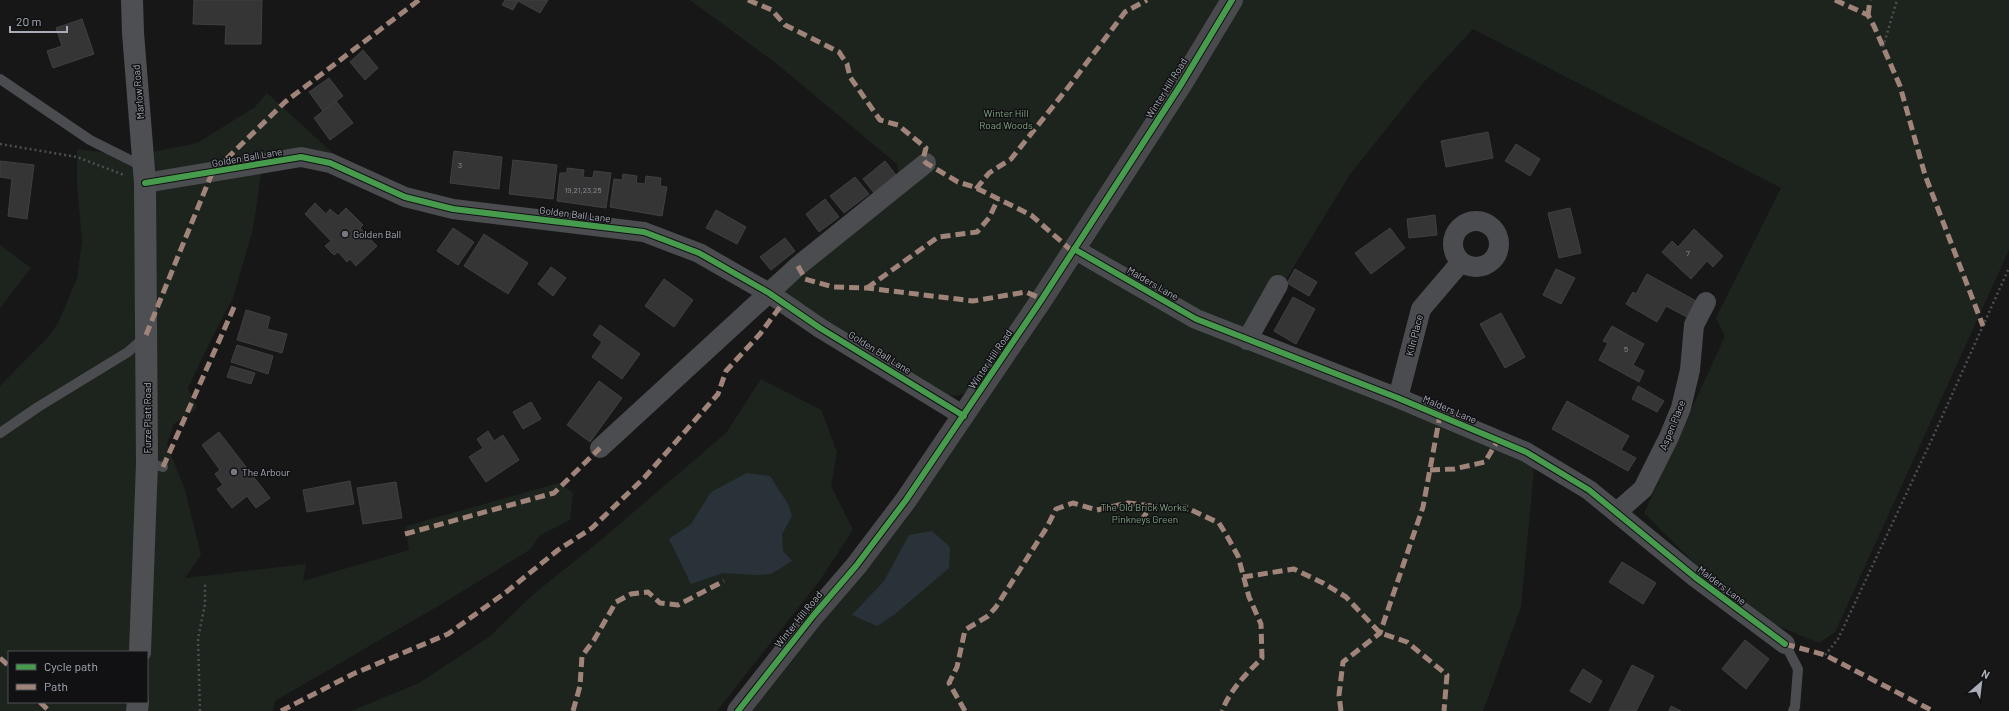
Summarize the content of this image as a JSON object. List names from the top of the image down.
{
  "streets": {
    "main road": ["Marlow Road", "Furze Platt Road"],
    "street": [
      "Winter Hill Road",
      "Golden Ball Lane",
      "Malders Lane",
      "Kiln Place",
      "Aspen Place"
    ]
  },
  "crossings": [
    ["Winter Hill Road", "Golden Ball Lane"],
    ["Winter Hill Road", "Malders Lane"],
    ["Marlow Road", "Golden Ball Lane"],
    ["Marlow Road", "Furze Platt Road"],
    ["Golden Ball Lane", "Furze Platt Road"],
    ["Malders Lane", "Kiln Place"],
    ["Malders Lane", "Aspen Place"]
  ],
  "parks": ["Winter Hill Road Woods", "The Old Brick Works, Pinkneys Green"],
  "places": ["Golden Ball", "The Arbour"],
  "house_numbers": [
    "3",
    "19,21,23,25",
    "7",
    "5"
  ],
  "legend": ["Cycle path", "Path"],
  "scale_bar": "20 m",
  "north": "top right"
}
